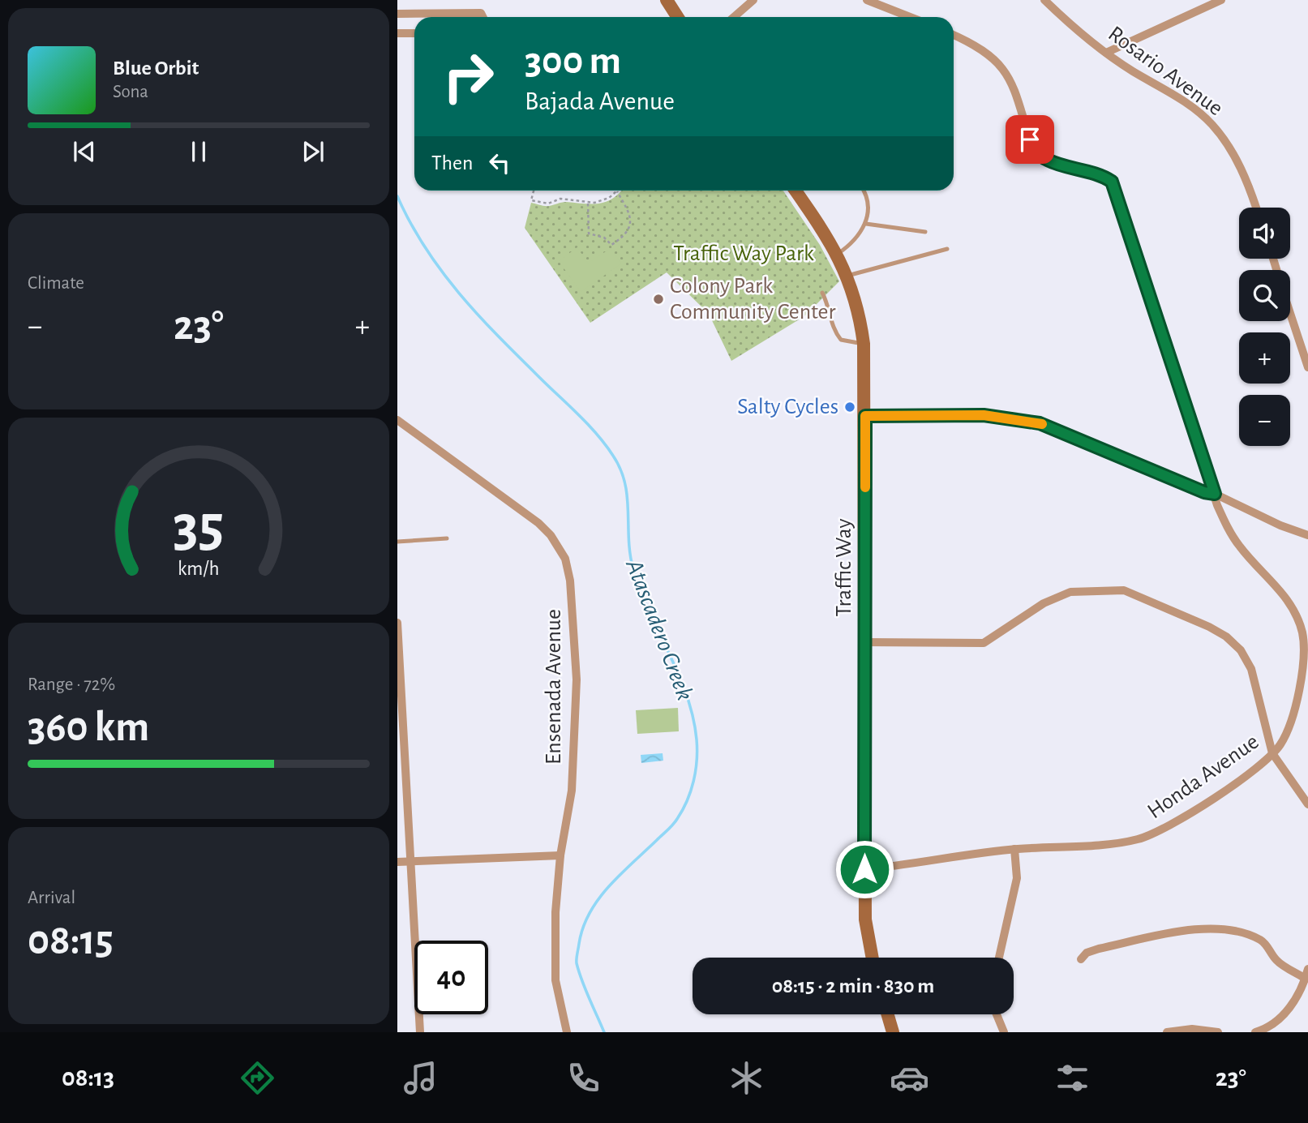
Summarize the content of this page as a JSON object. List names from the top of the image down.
{
  "streets": {
    "street": [
      "Rosario Avenue",
      "Traffic Way",
      "Ensenada Avenue",
      "Honda Avenue"
    ]
  },
  "crossings": [
    ["Traffic Way", "Honda Avenue"]
  ],
  "water": ["Atascadero Creek"],
  "parks": ["Traffic Way Park"],
  "places": ["Colony Park Community Center", "Salty Cycles"],
  "page": {
    "turn": ["300 m", "Bajada Avenue"],
    "song": ["Blue Orbit", "Sona"],
    "then": "Then",
    "map_buttons": ["+", "−"],
    "tile": [
      "Climate",
      ["Range · 72%", "360 km"],
      ["Arrival", "08:15"]
    ],
    "heat": ["−", "23°", "+"],
    "limit": "40",
    "trip": "08:15 · 2 min · 830 m",
    "tabs": ["08:13", "23°"],
    "gauge": ["35", "km/h"]
  }
}
